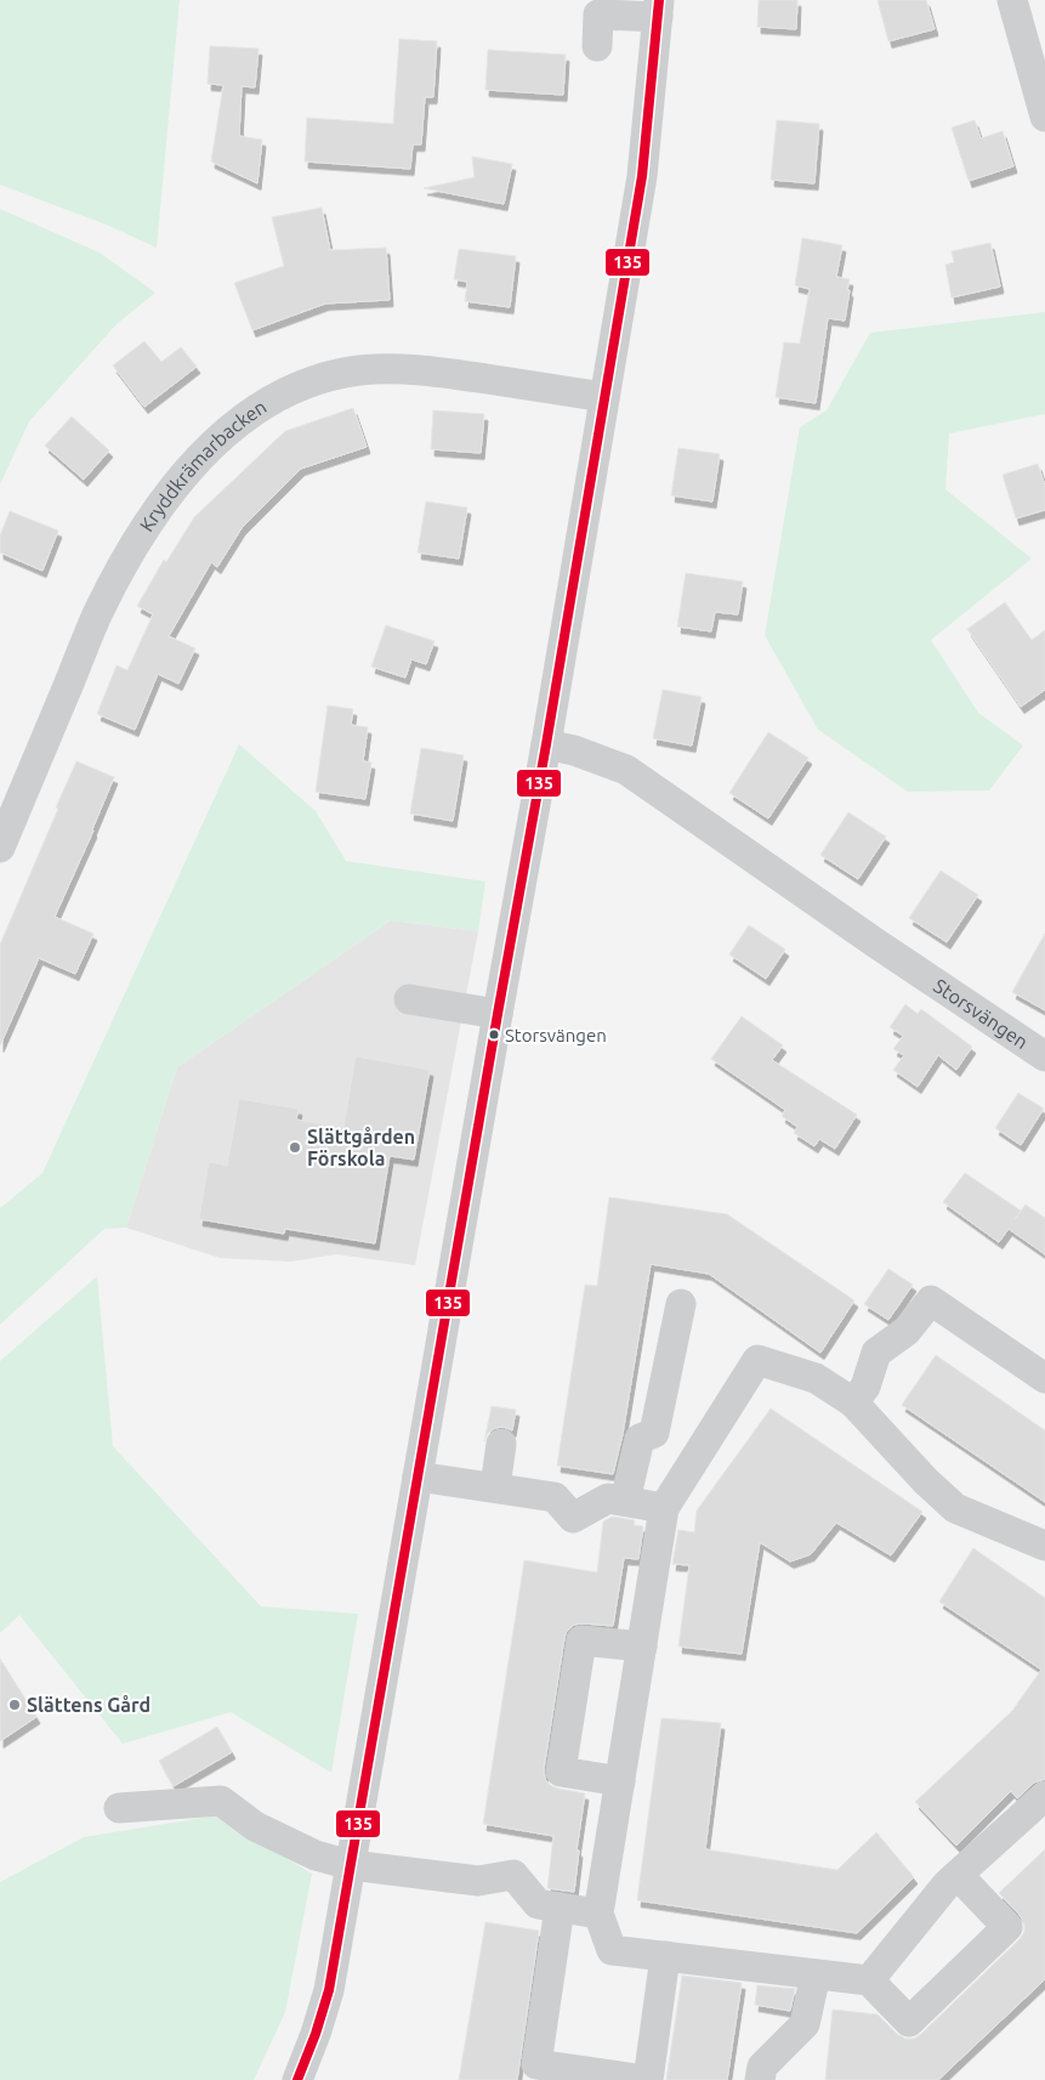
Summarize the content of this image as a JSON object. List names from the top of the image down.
{
  "streets": {
    "street": ["Kryddkrämarbacken", "Storsvängen"]
  },
  "places": ["Storsvängen", "Slättgården Förskola", "Slättens Gård"],
  "lines": ["transit line 135"]
}
